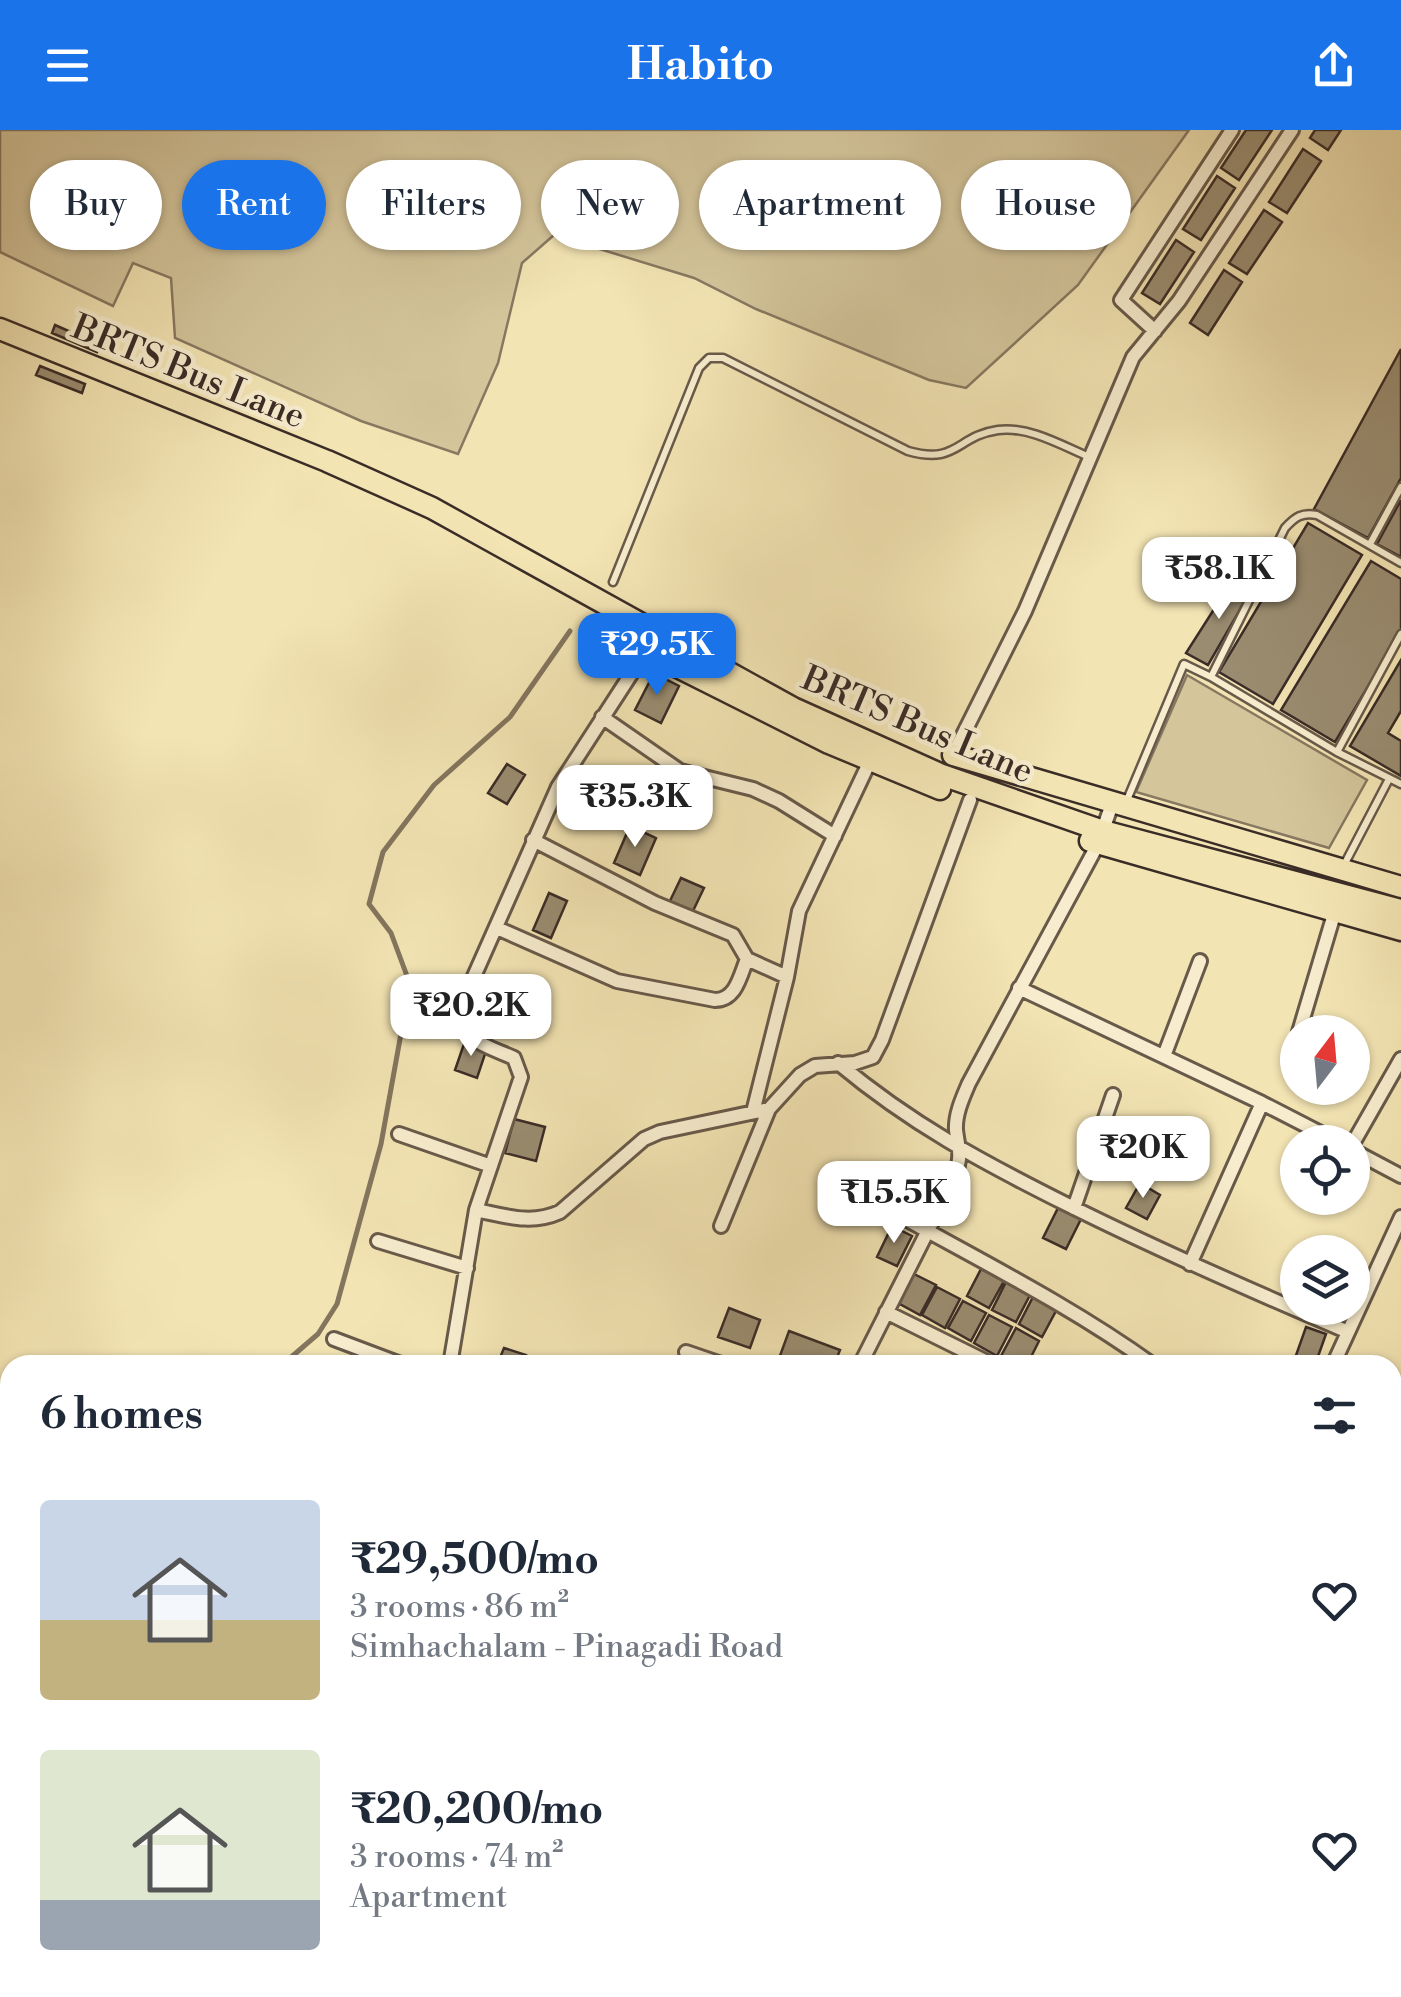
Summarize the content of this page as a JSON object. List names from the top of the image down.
{
  "streets": {
    "main road": ["BRTS Bus Lane"]
  },
  "north": "top",
  "page": {
    "header": "Habito",
    "chip": [
      "Buy",
      "Rent",
      "Filters",
      "New",
      "Apartment",
      "House"
    ],
    "price": [
      "₹58.1K",
      "₹29.5K",
      "₹35.3K",
      "₹20.2K",
      "₹20K",
      "₹15.5K"
    ],
    "heading": "6 homes",
    "list": [
      {
        "name": "₹29,500/mo",
        "note": "3 rooms · 86 m² · Simhachalam - Pinagadi Road"
      },
      {
        "name": "₹20,200/mo",
        "note": "3 rooms · 74 m² · Apartment"
      }
    ]
  }
}
